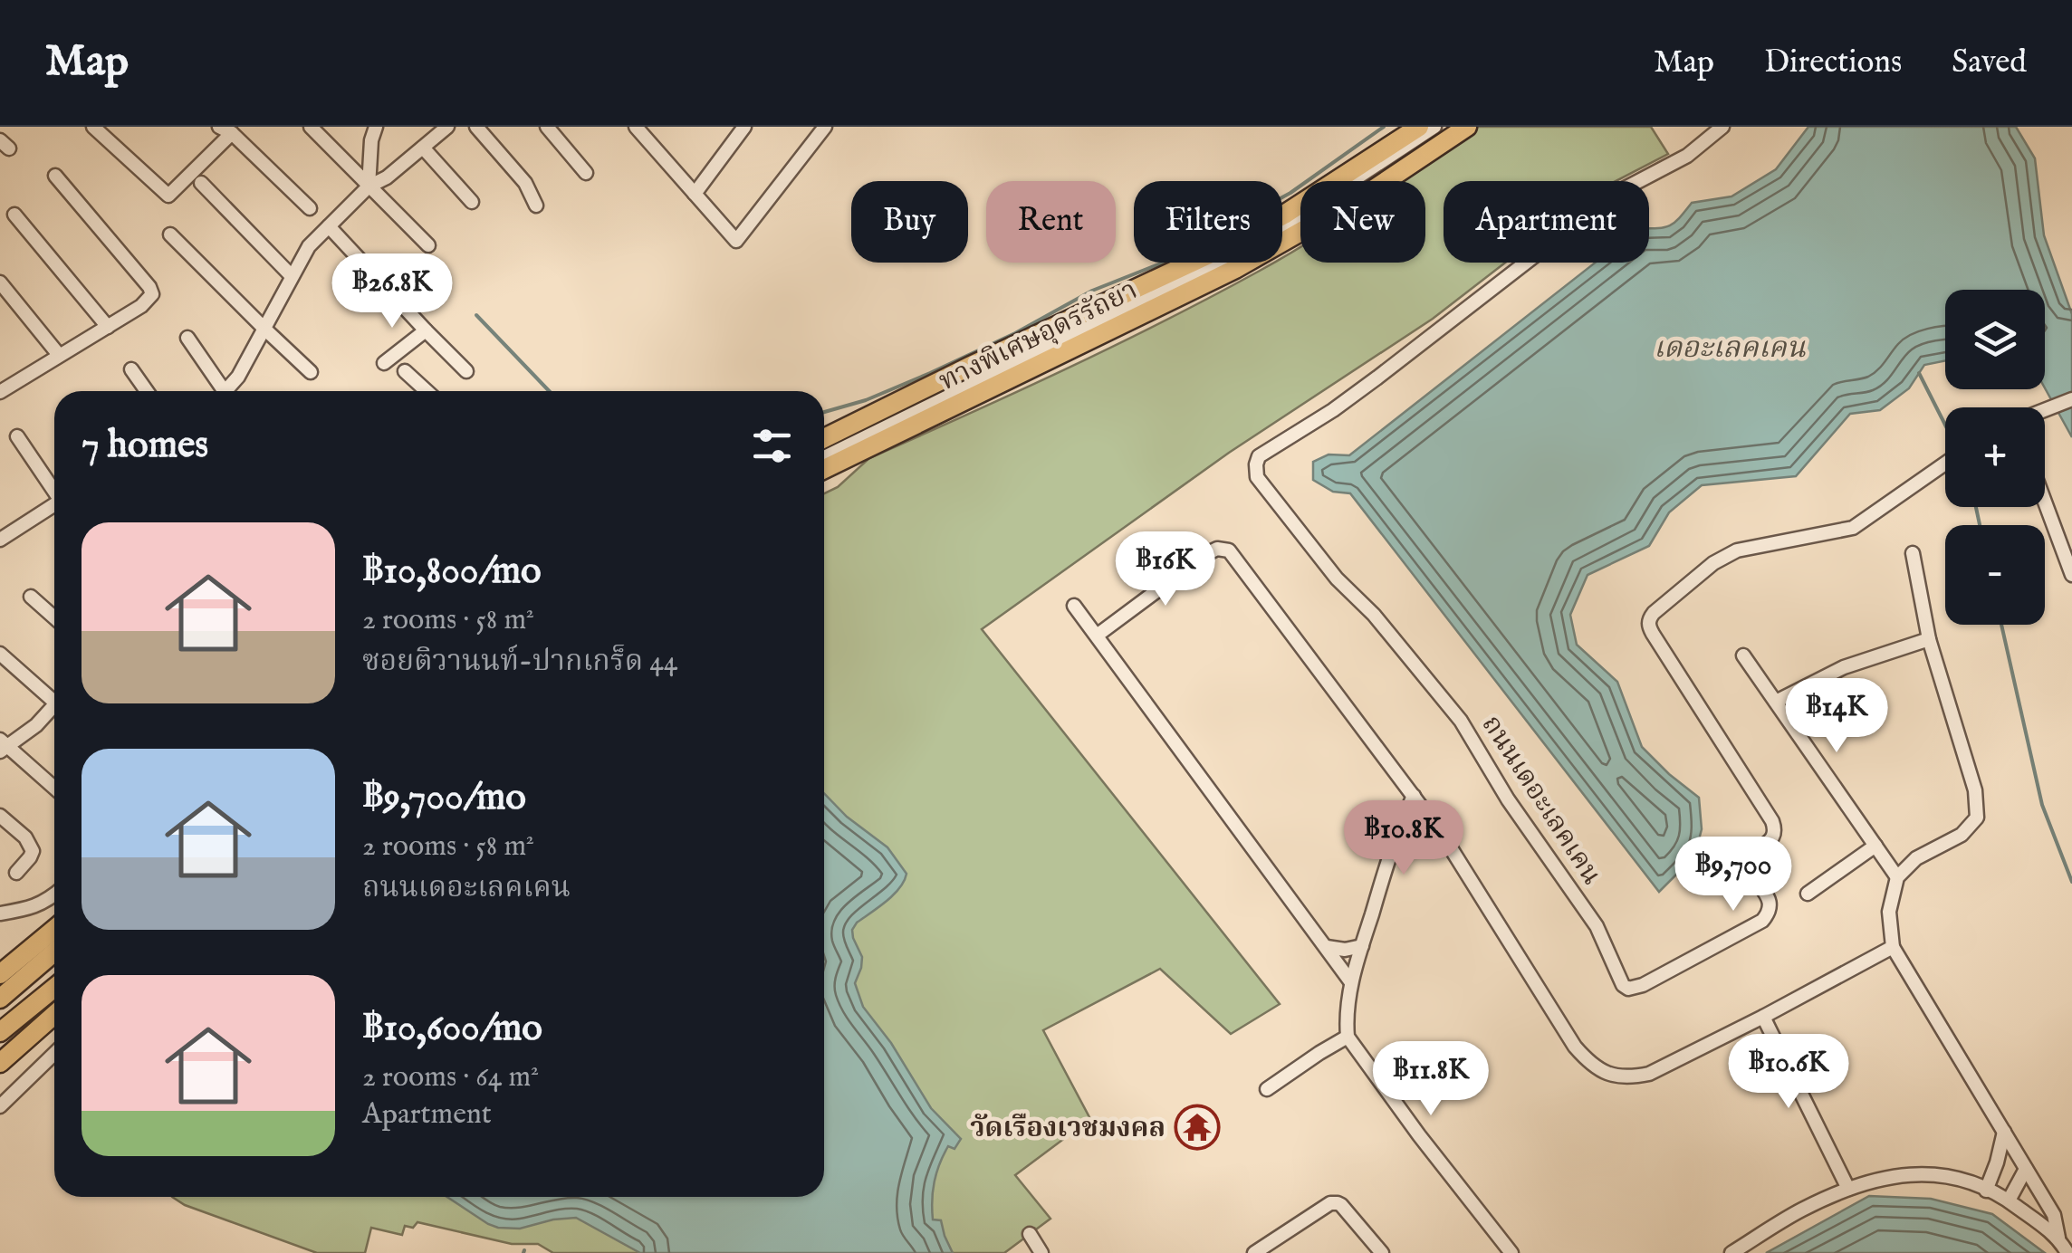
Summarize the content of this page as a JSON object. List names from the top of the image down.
{
  "streets": {
    "highway": ["ทางพิเศษอุดรรัถยา"],
    "street": ["ถนนเดอะเลคเคน"]
  },
  "water": ["เดอะเลคเคน"],
  "places": {
    "temple": ["วัดเรืองเวชมงคล"]
  },
  "page": {
    "header": "Map",
    "nav": ["Map", "Directions", "Saved"],
    "chip": [
      "Buy",
      "Rent",
      "Filters",
      "New",
      "Apartment"
    ],
    "price": [
      "฿26.8K",
      "฿16K",
      "฿14K",
      "฿10.8K",
      "฿9,700",
      "฿10.6K",
      "฿11.8K"
    ],
    "map_buttons": ["+", "−"],
    "heading": "7 homes",
    "list": [
      {
        "name": "฿10,800/mo",
        "note": "2 rooms · 58 m² · ซอยติวานนท์-ปากเกร็ด 44"
      },
      {
        "name": "฿9,700/mo",
        "note": "2 rooms · 58 m² · ถนนเดอะเลคเคน"
      },
      {
        "name": "฿10,600/mo",
        "note": "2 rooms · 64 m² · Apartment"
      }
    ]
  }
}
